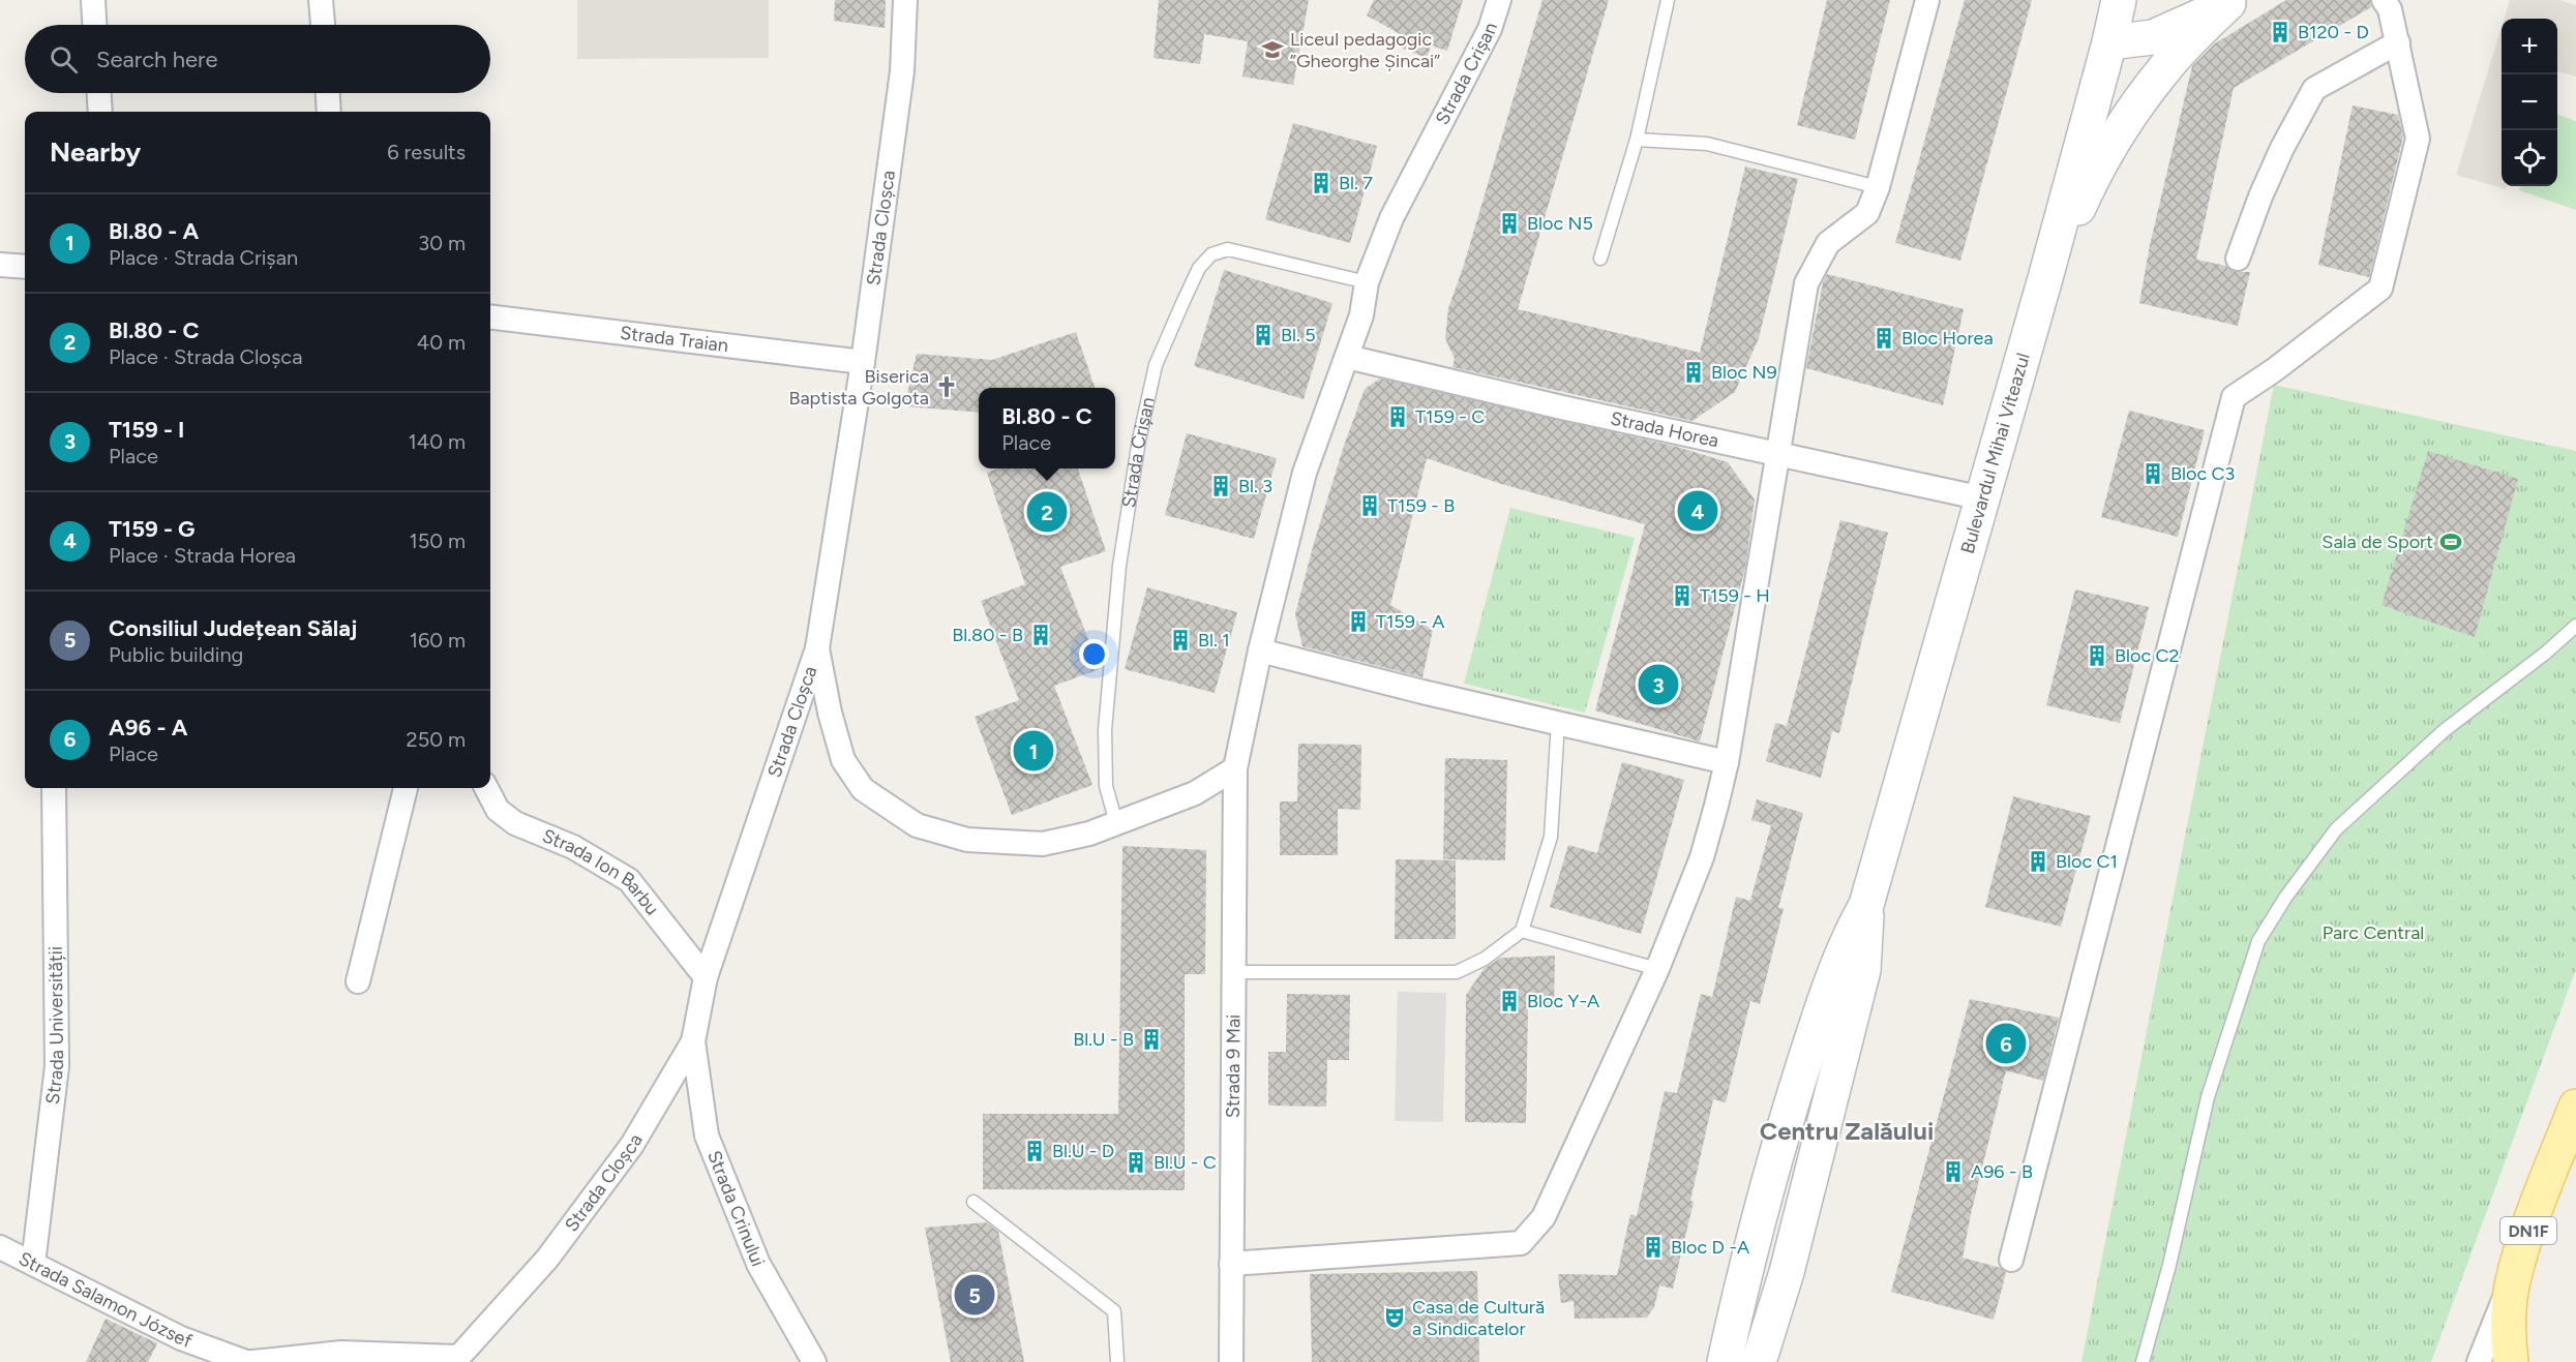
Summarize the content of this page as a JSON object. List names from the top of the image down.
{
  "streets": {
    "main road": ["Bulevardul Mihai Viteazul", "DN1F"],
    "street": [
      "Strada Crișan",
      "Strada Cloșca",
      "Strada Traian",
      "Strada Horea",
      "Strada Ion Barbu",
      "Strada Universității",
      "Strada 9 Mai",
      "Strada Crinului",
      "Strada Salamon József"
    ]
  },
  "crossings": [
    ["Strada Crișan", "Strada Horea"],
    ["Strada Crișan", "Strada 9 Mai"],
    ["Strada Cloșca", "Strada Traian"],
    ["Strada Cloșca", "Strada Ion Barbu"],
    ["Strada Cloșca", "Strada Crinului"],
    ["Strada Horea", "Bulevardul Mihai Viteazul"],
    ["Strada Universității", "Strada Salamon József"]
  ],
  "districts": ["Centru Zalăului"],
  "parks": ["Parc Central"],
  "places": {
    "building": [
      "B120 - D",
      "Bl. 7",
      "Bloc N5",
      "Bl. 5",
      "Bloc Horea",
      "Bloc N9",
      "T159 - C",
      "Bloc C3",
      "Bl. 3",
      "T159 - B",
      "T159 - H",
      "T159 - A",
      "Bl.80 - B",
      "Bl. 1",
      "Bloc C2",
      "Bloc C1",
      "Bloc Y-A",
      "Bl.U - B",
      "Bl.U - D",
      "Bl.U - C",
      "A96 - B",
      "Bloc D -A"
    ],
    "school or university": ["Liceul pedagogic ”Gheorghe Șincai”"],
    "church": ["Biserica Baptista Golgota"],
    "sports": ["Sala de Sport"],
    "theatre": ["Casa de Cultură a Sindicatelor"]
  },
  "page": {
    "map_buttons": ["+", "−"],
    "search": "Search here",
    "heading": ["Nearby", "6 results"],
    "list": [
      {
        "mark": "1",
        "name": "Bl.80 - A",
        "note": "Place · Strada Crișan",
        "value": "30 m"
      },
      {
        "mark": "2",
        "name": "Bl.80 - C",
        "note": "Place · Strada Cloșca",
        "value": "40 m"
      },
      {
        "mark": "3",
        "name": "T159 - I",
        "note": "Place",
        "value": "140 m"
      },
      {
        "mark": "4",
        "name": "T159 - G",
        "note": "Place · Strada Horea",
        "value": "150 m"
      },
      {
        "mark": "5",
        "name": "Consiliul Județean Sălaj",
        "note": "Public building",
        "value": "160 m"
      },
      {
        "mark": "6",
        "name": "A96 - A",
        "note": "Place",
        "value": "250 m"
      }
    ],
    "popup": ["Bl.80 - C", "Place"],
    "pins": [
      "4",
      "2",
      "3",
      "1",
      "6",
      "5"
    ]
  }
}
